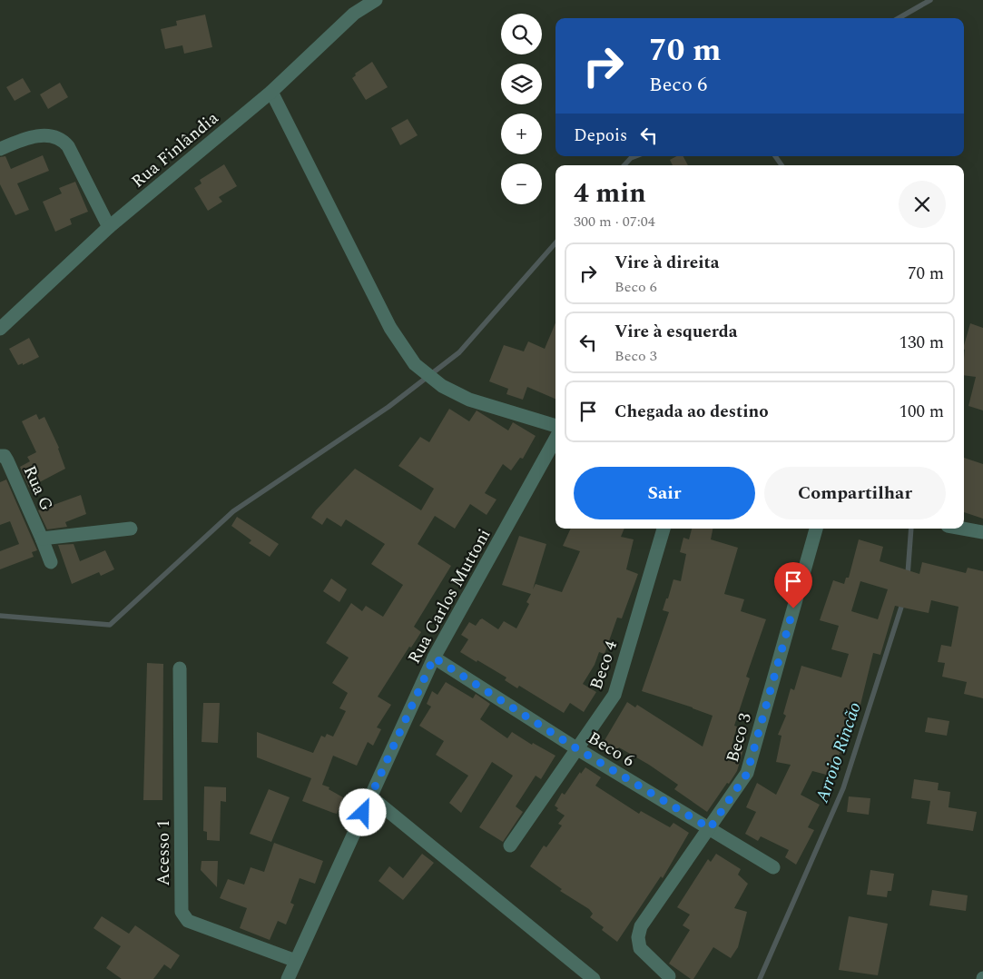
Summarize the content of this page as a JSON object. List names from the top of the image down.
{
  "streets": {
    "street": [
      "Rua Finlândia",
      "Rua G",
      "Rua Carlos Muttoni",
      "Beco 4",
      "Beco 3",
      "Beco 6",
      "Acesso 1"
    ]
  },
  "crossings": [
    ["Rua Carlos Muttoni", "Beco 6"],
    ["Rua Carlos Muttoni", "Acesso 1"],
    ["Beco 4", "Beco 6"],
    ["Beco 3", "Beco 6"]
  ],
  "water": ["Arroio Rincão"],
  "page": {
    "map_buttons": ["+", "−"],
    "turn": ["70 m", "Beco 6"],
    "then": "Depois",
    "heading": ["4 min", "300 m · 07:04"],
    "list": [
      {
        "name": "Vire à direita",
        "note": "Beco 6",
        "value": "70 m"
      },
      {
        "name": "Vire à esquerda",
        "note": "Beco 3",
        "value": "130 m"
      },
      {
        "name": "Chegada ao destino",
        "value": "100 m"
      }
    ],
    "buttons": ["Sair", "Compartilhar"]
  }
}
